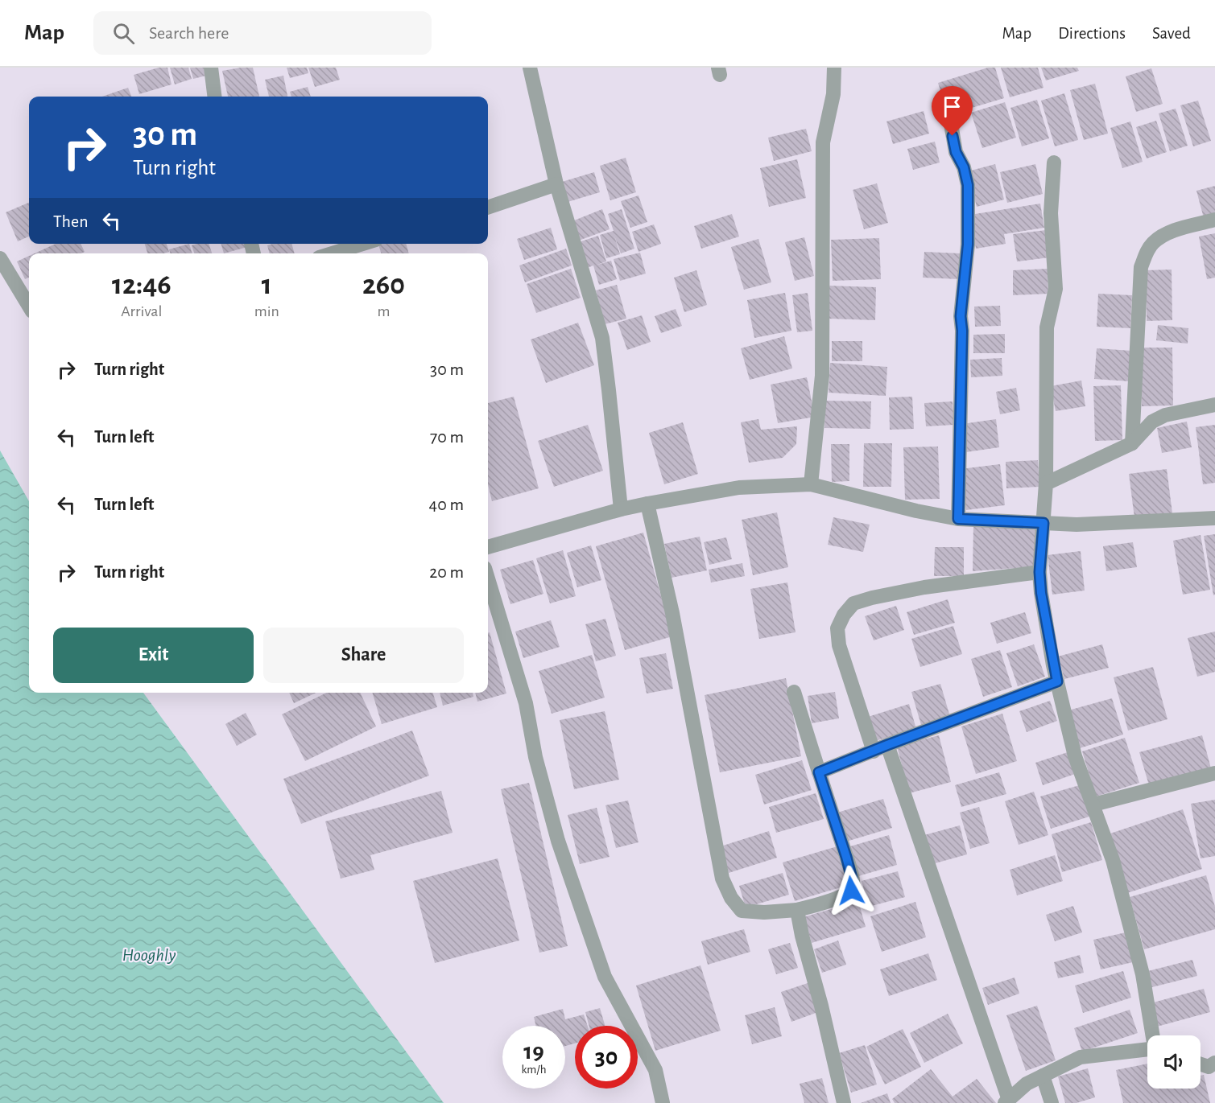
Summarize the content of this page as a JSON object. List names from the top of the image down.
{
  "water": ["Hooghly"],
  "page": {
    "header": "Map",
    "search": "Search here",
    "nav": ["Map", "Directions", "Saved"],
    "turn": ["30 m", "Turn right"],
    "then": "Then",
    "eta": [
      "12:46",
      "Arrival",
      "1",
      "min",
      "260",
      "m"
    ],
    "list": [
      {
        "name": "Turn right",
        "value": "30 m"
      },
      {
        "name": "Turn left",
        "value": "70 m"
      },
      {
        "name": "Turn left",
        "value": "40 m"
      },
      {
        "name": "Turn right",
        "value": "20 m"
      }
    ],
    "buttons": ["Exit", "Share"],
    "speed": "19 km/h",
    "limit": "30"
  }
}
